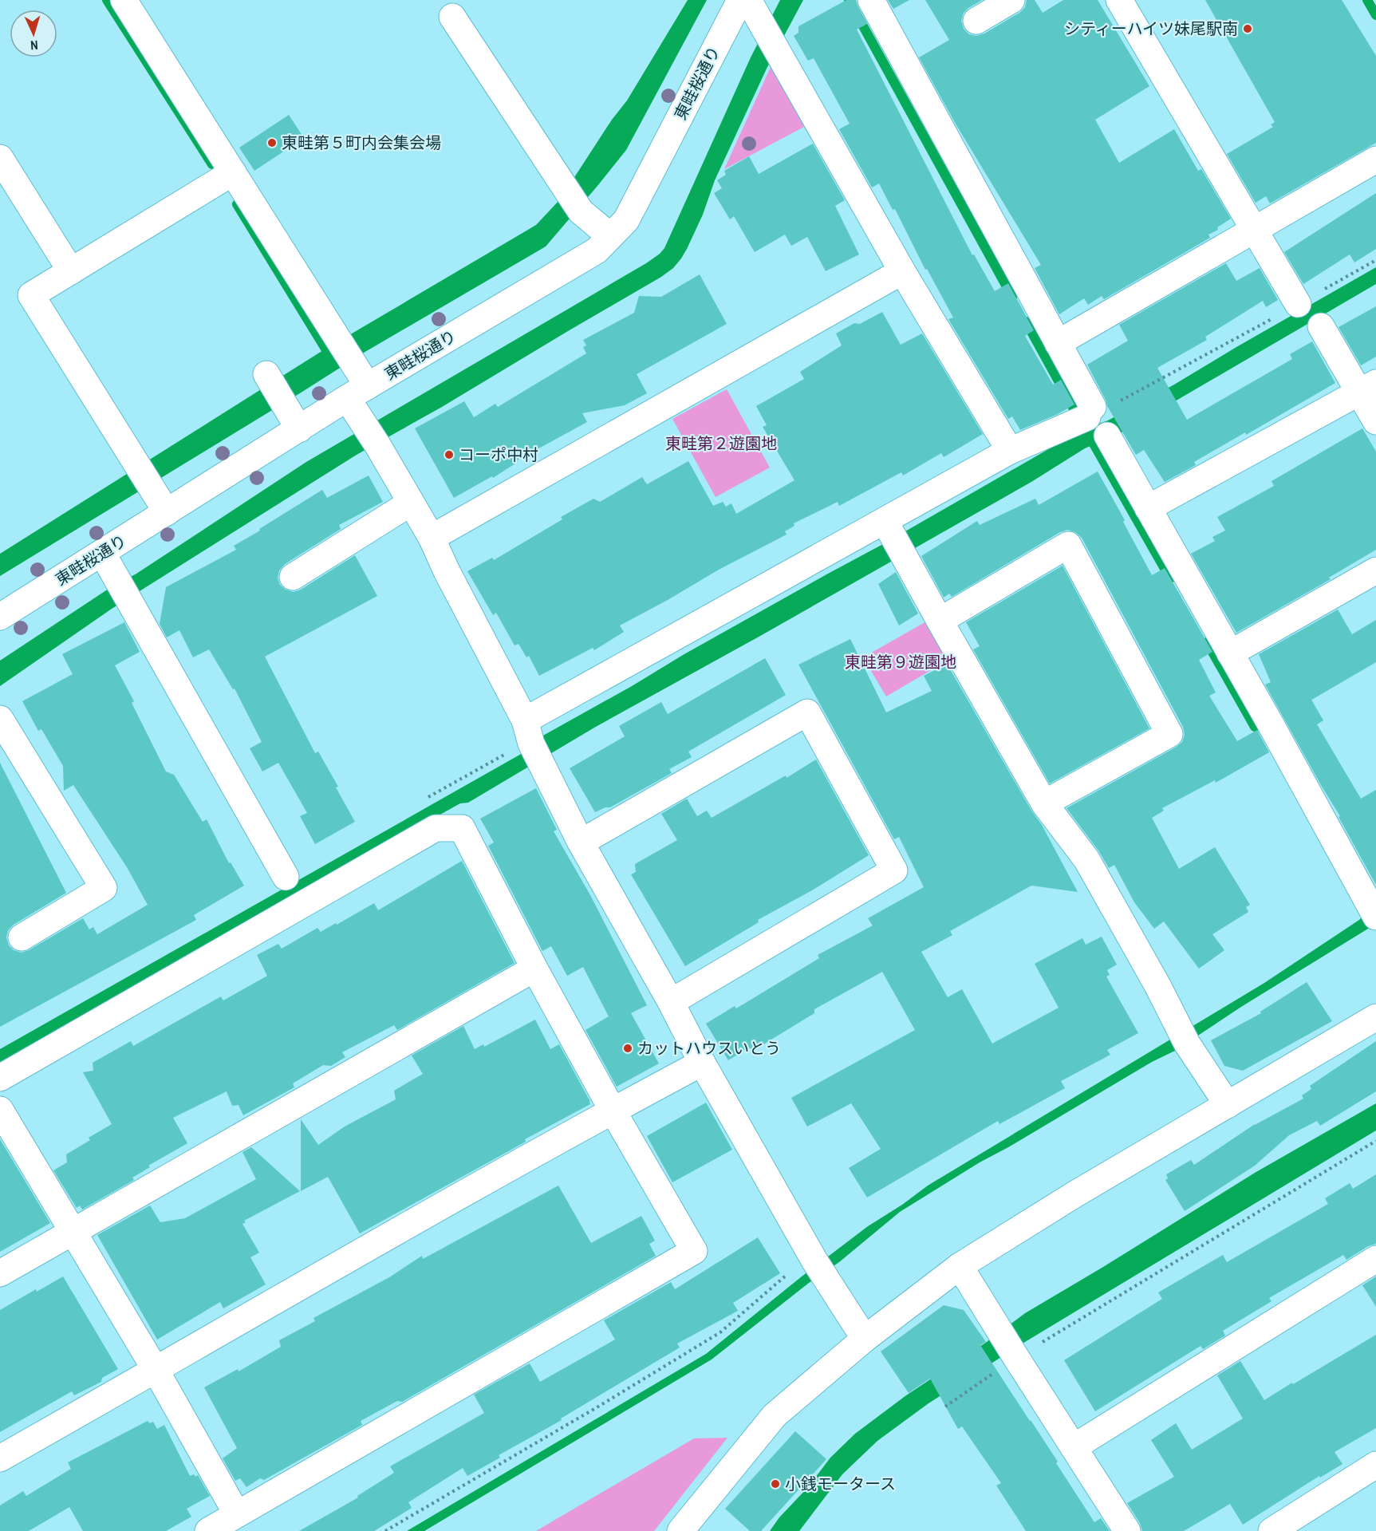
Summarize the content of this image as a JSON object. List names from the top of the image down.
{
  "streets": {
    "street": ["東畦桜通り"]
  },
  "parks": ["東畦第２遊園地", "東畦第９遊園地"],
  "places": [
    "シティーハイツ妹尾駅南",
    "東畦第５町内会集会場",
    "コーポ中村",
    "カットハウスいとう",
    "小銭モータース"
  ],
  "north": "bottom"
}
